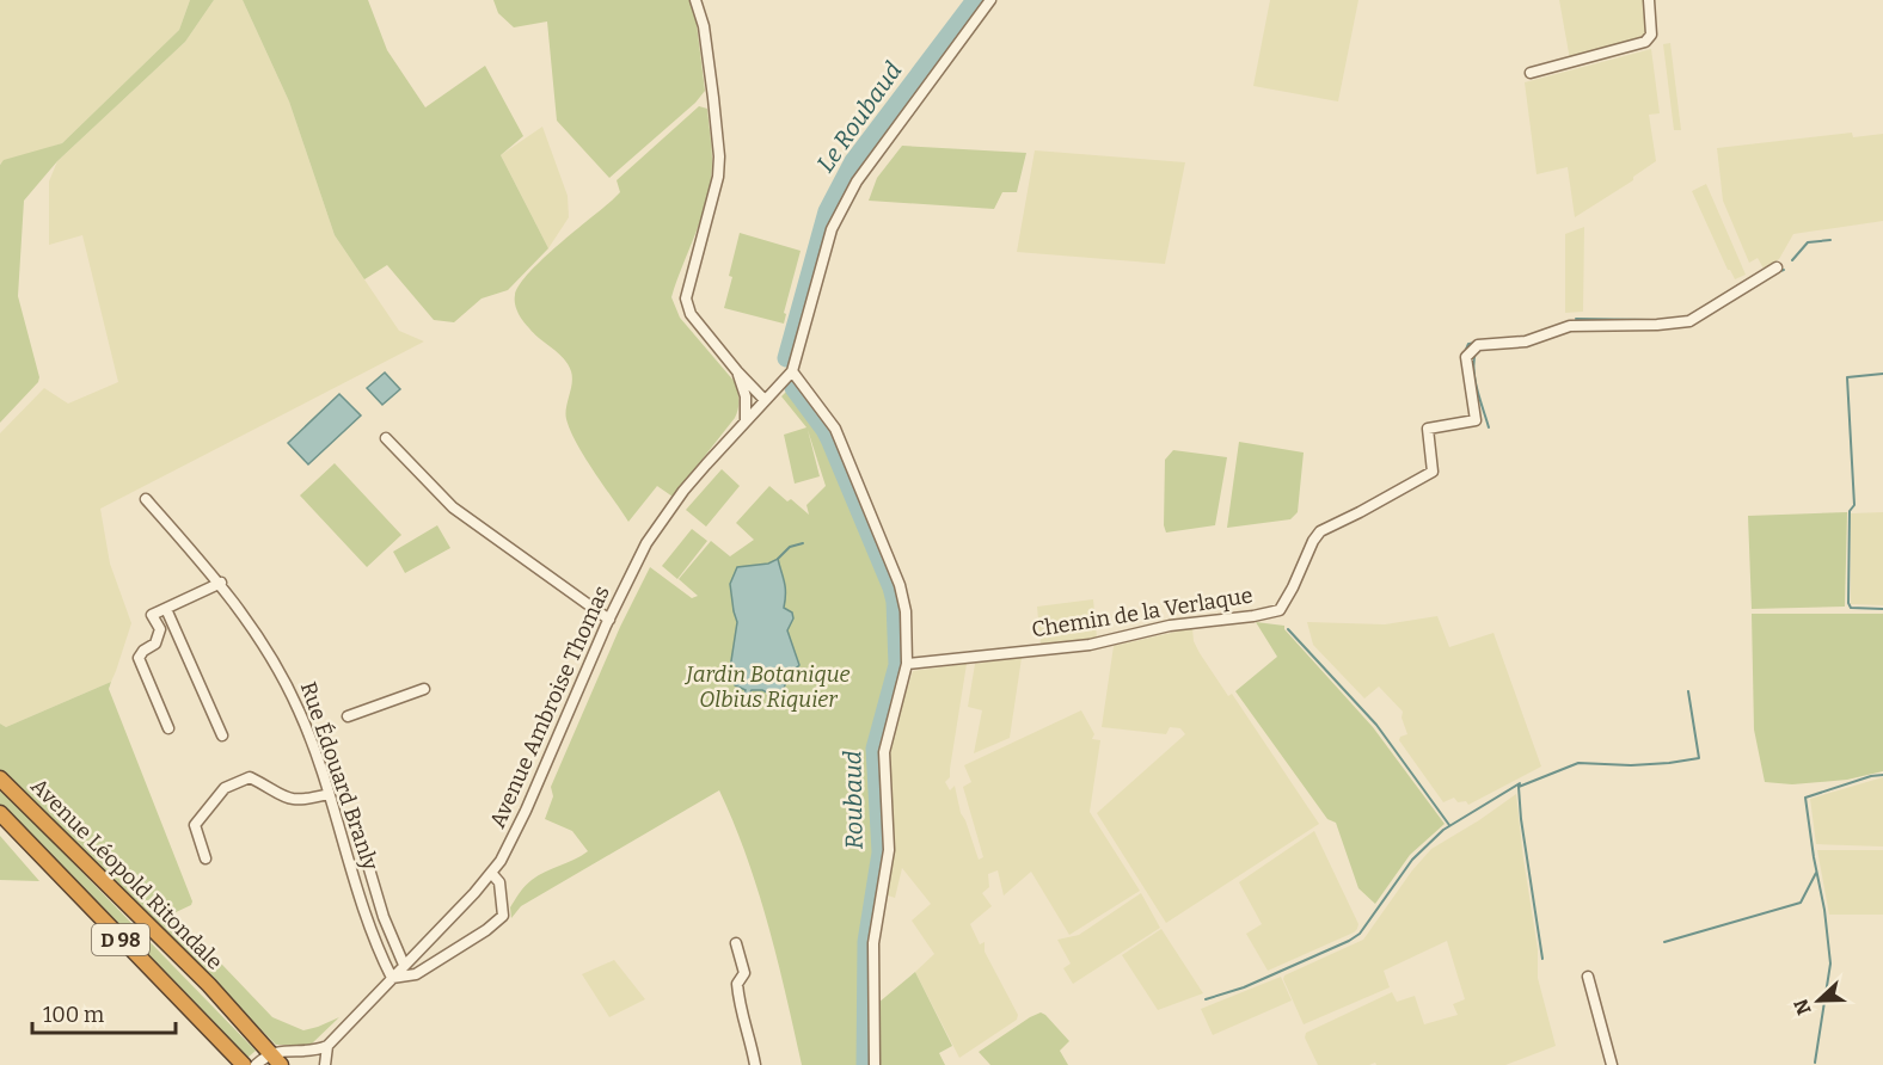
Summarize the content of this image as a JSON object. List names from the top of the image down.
{
  "streets": {
    "highway": ["Avenue Léopold Ritondale", "D 98"],
    "street": ["Chemin de la Verlaque", "Avenue Ambroise Thomas", "Rue Édouard Branly"]
  },
  "crossings": [
    ["Avenue Ambroise Thomas", "Rue Édouard Branly"]
  ],
  "water": ["Le Roubaud", "Roubaud"],
  "parks": ["Jardin Botanique Olbius Riquier"],
  "scale_bar": "100 m",
  "north": "left"
}
